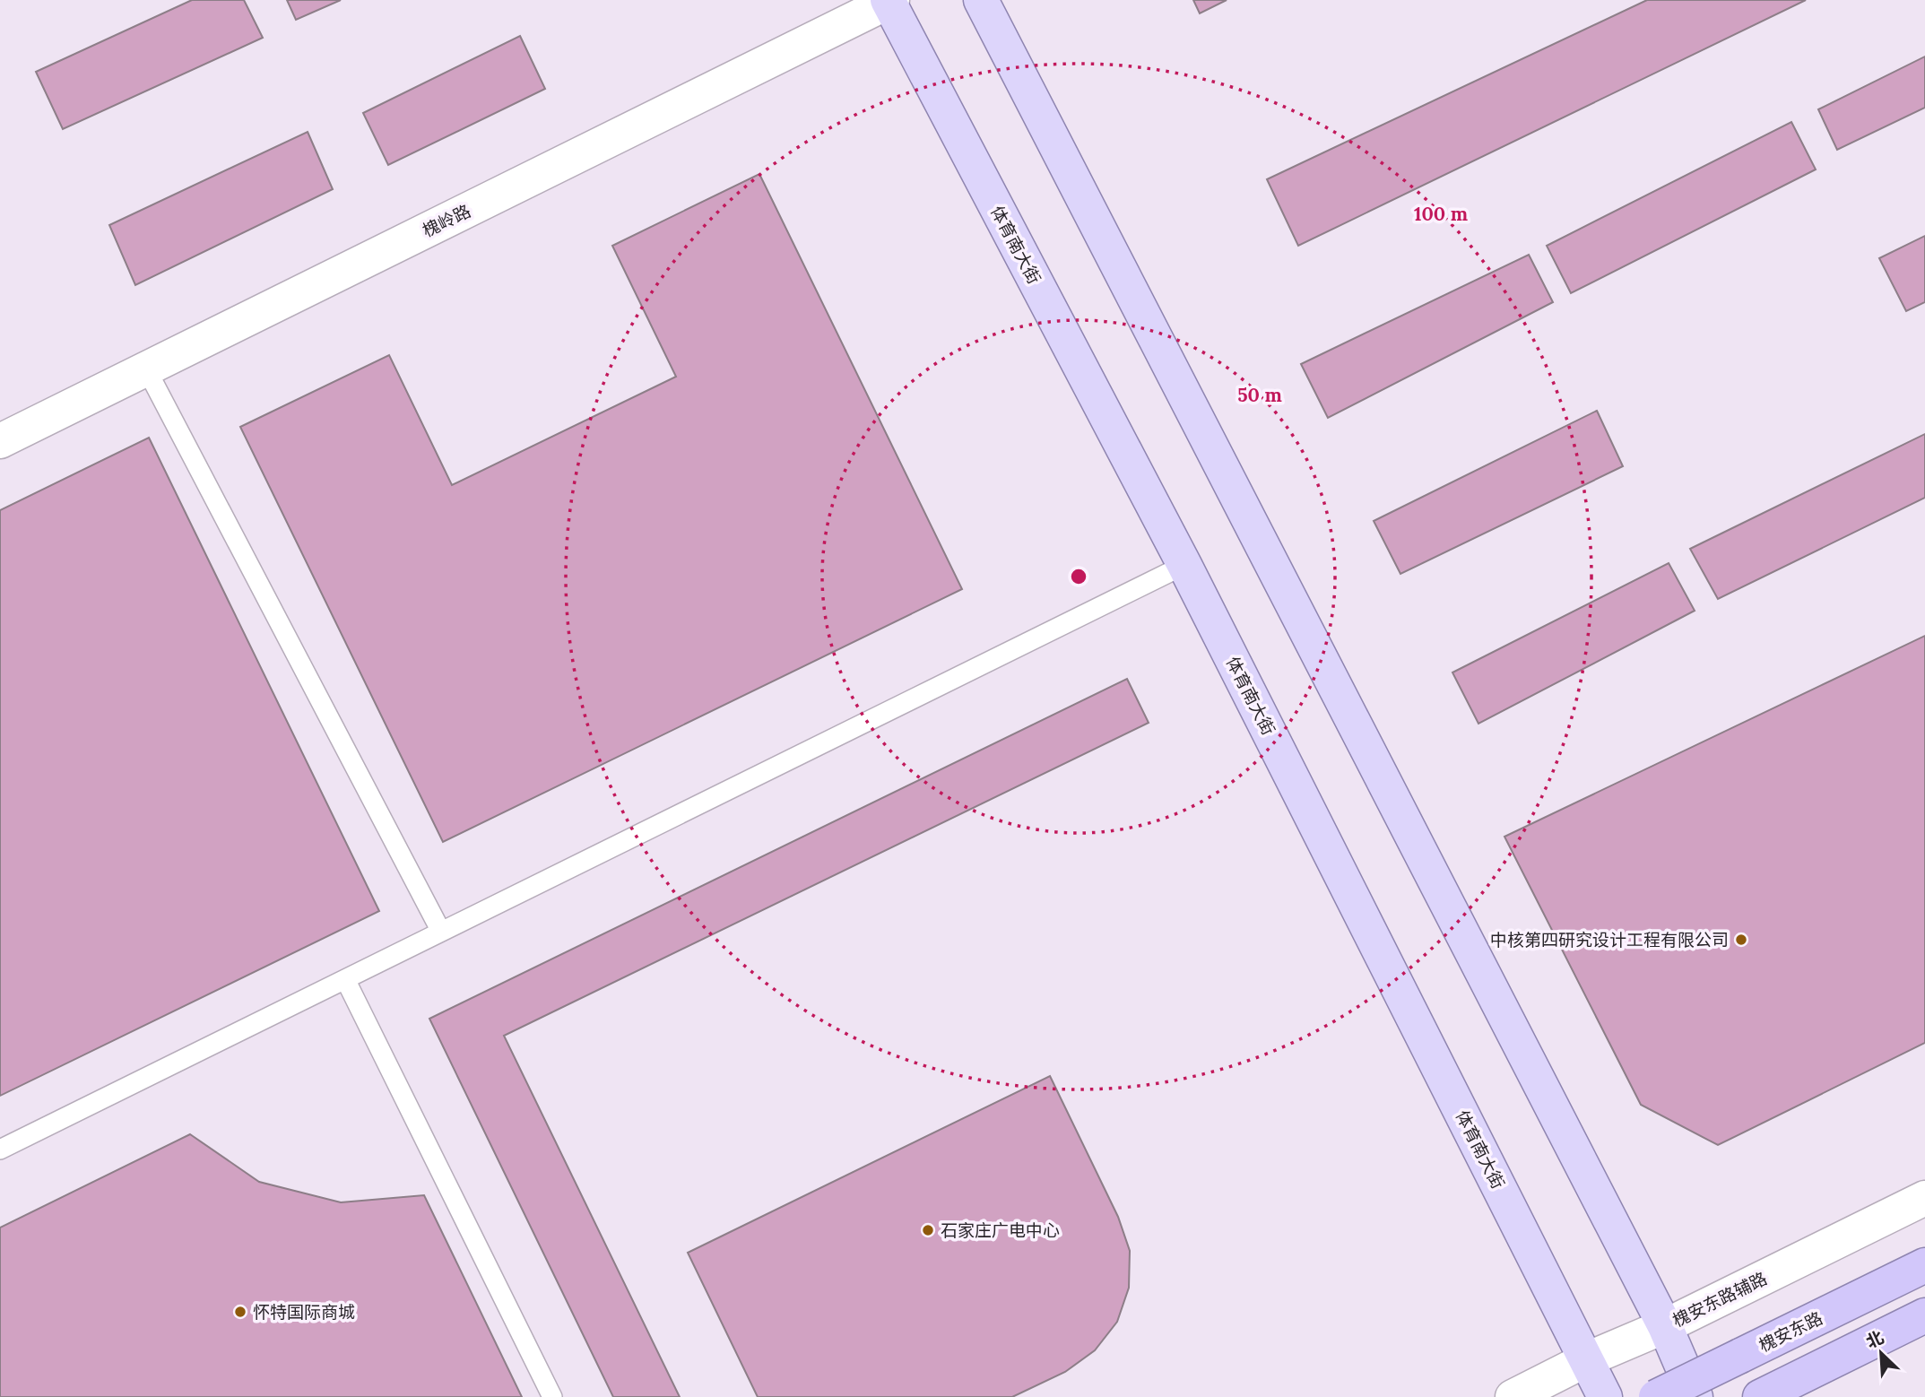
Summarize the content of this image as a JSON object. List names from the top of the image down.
{
  "streets": {
    "highway": ["槐安东路"],
    "main road": ["体育南大街"],
    "street": ["槐岭路", "槐安东路辅路"]
  },
  "crossings": [
    ["槐岭路", "体育南大街"],
    ["体育南大街", "槐安东路辅路"]
  ],
  "places": ["中核第四研究设计工程有限公司", "石家庄广电中心", "怀特国际商城"],
  "north": "top left",
  "rings": ["100 m", "50 m"]
}
